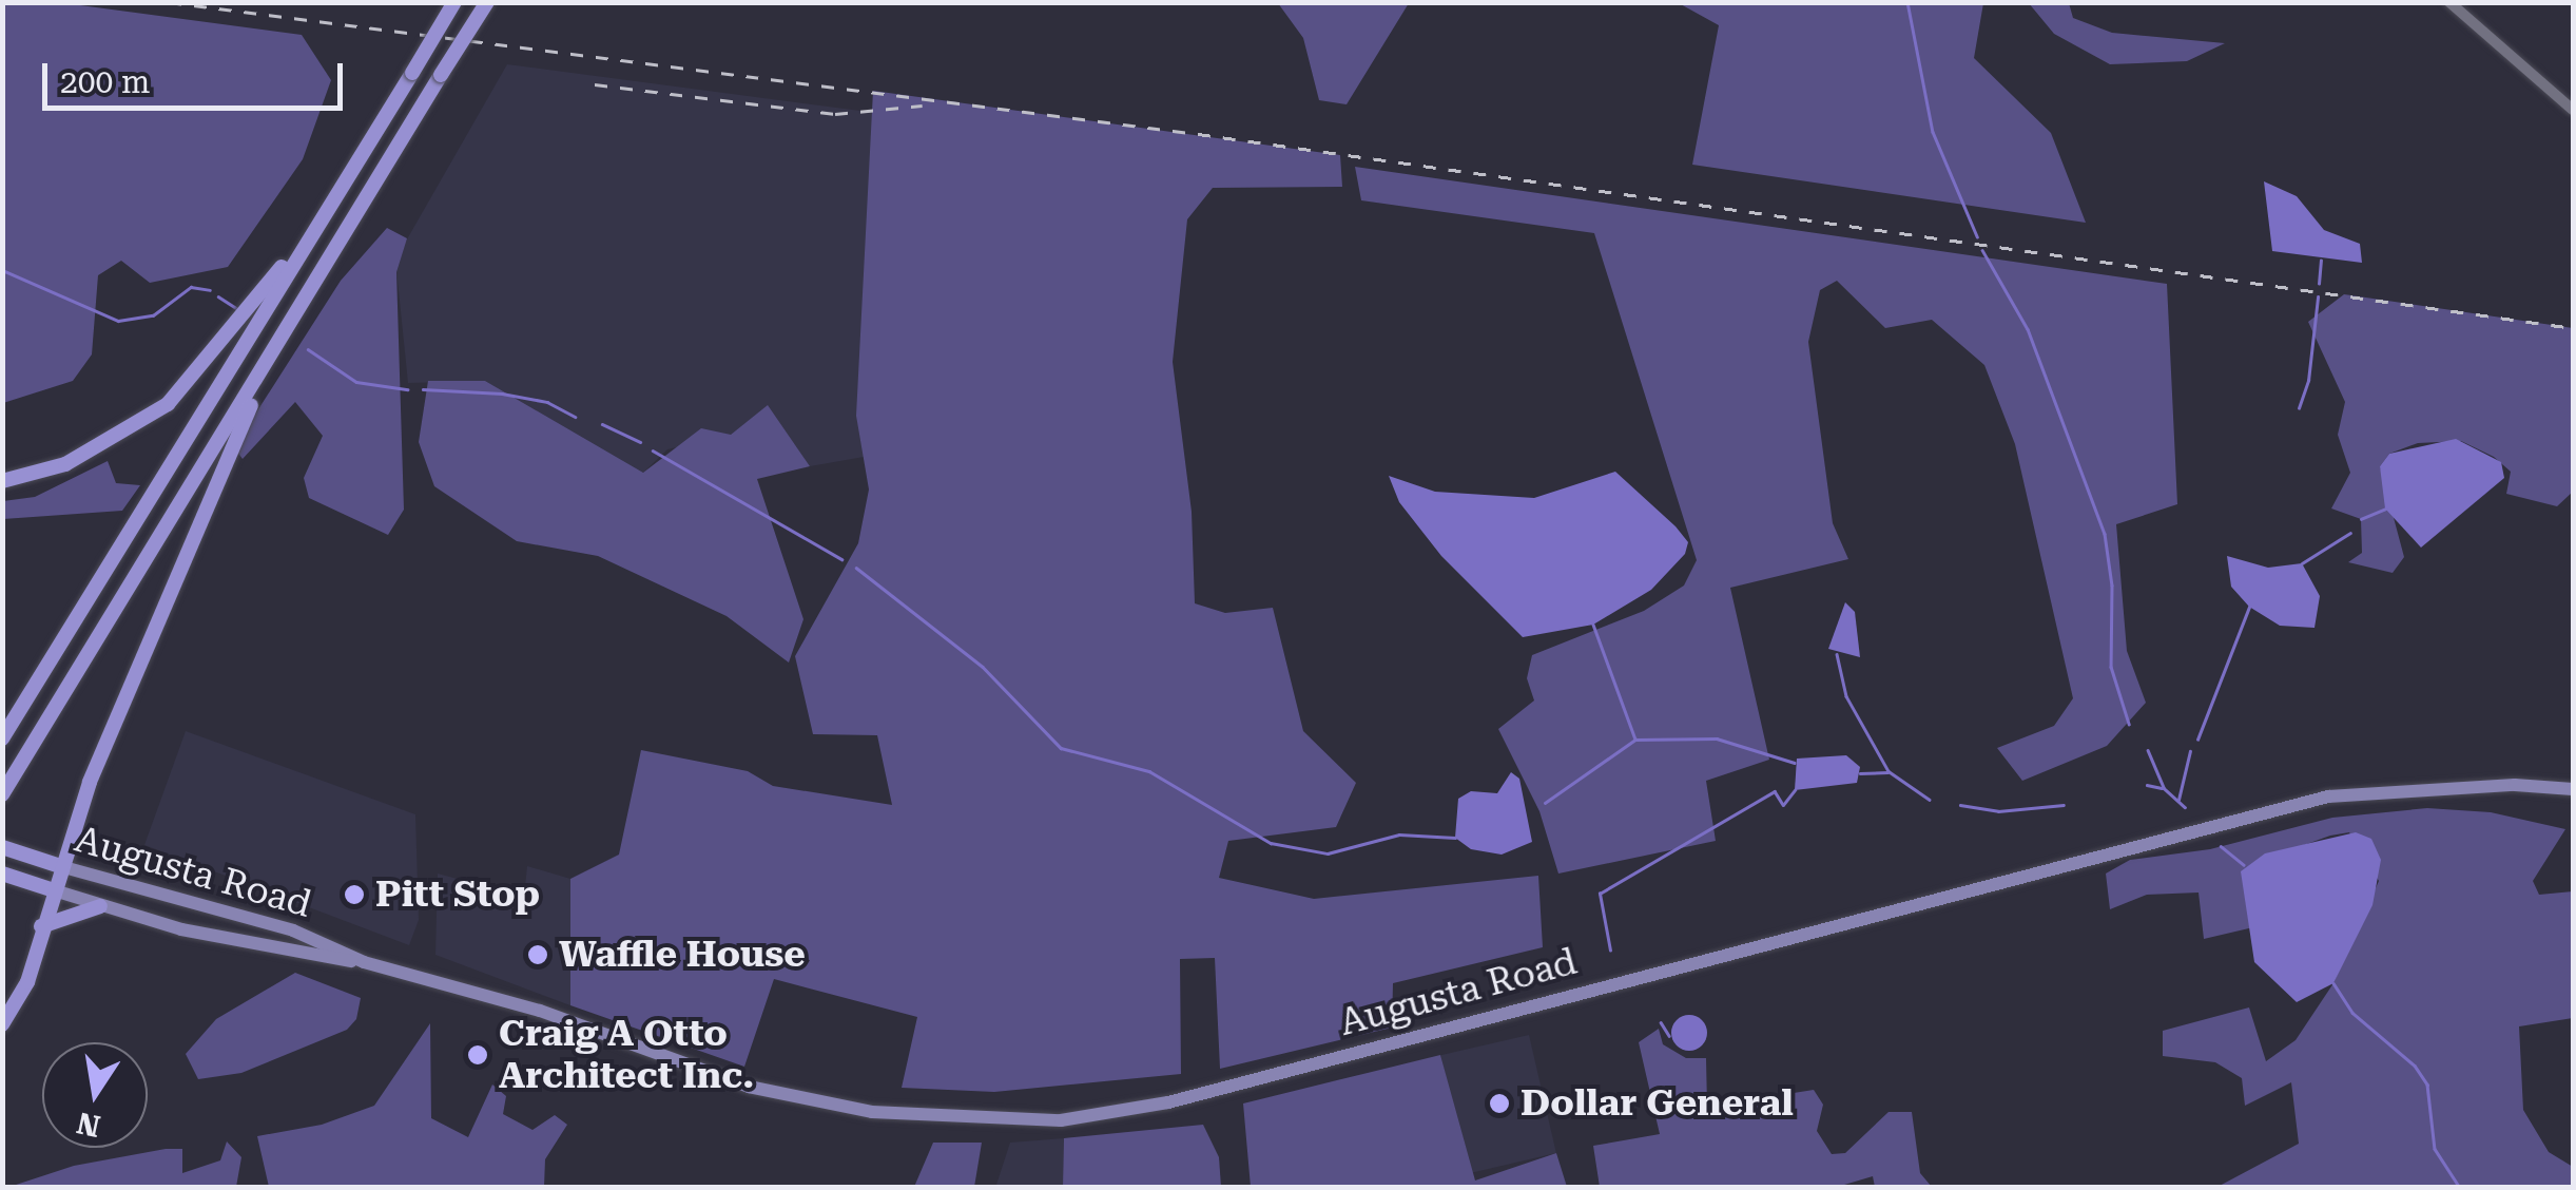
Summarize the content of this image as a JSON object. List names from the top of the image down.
{
  "streets": {
    "highway": ["Augusta Road"]
  },
  "places": [
    "Pitt Stop",
    "Waffle House",
    "Craig A Otto Architect Inc.",
    "Dollar General"
  ],
  "scale_bar": "200 m",
  "north": "bottom"
}
